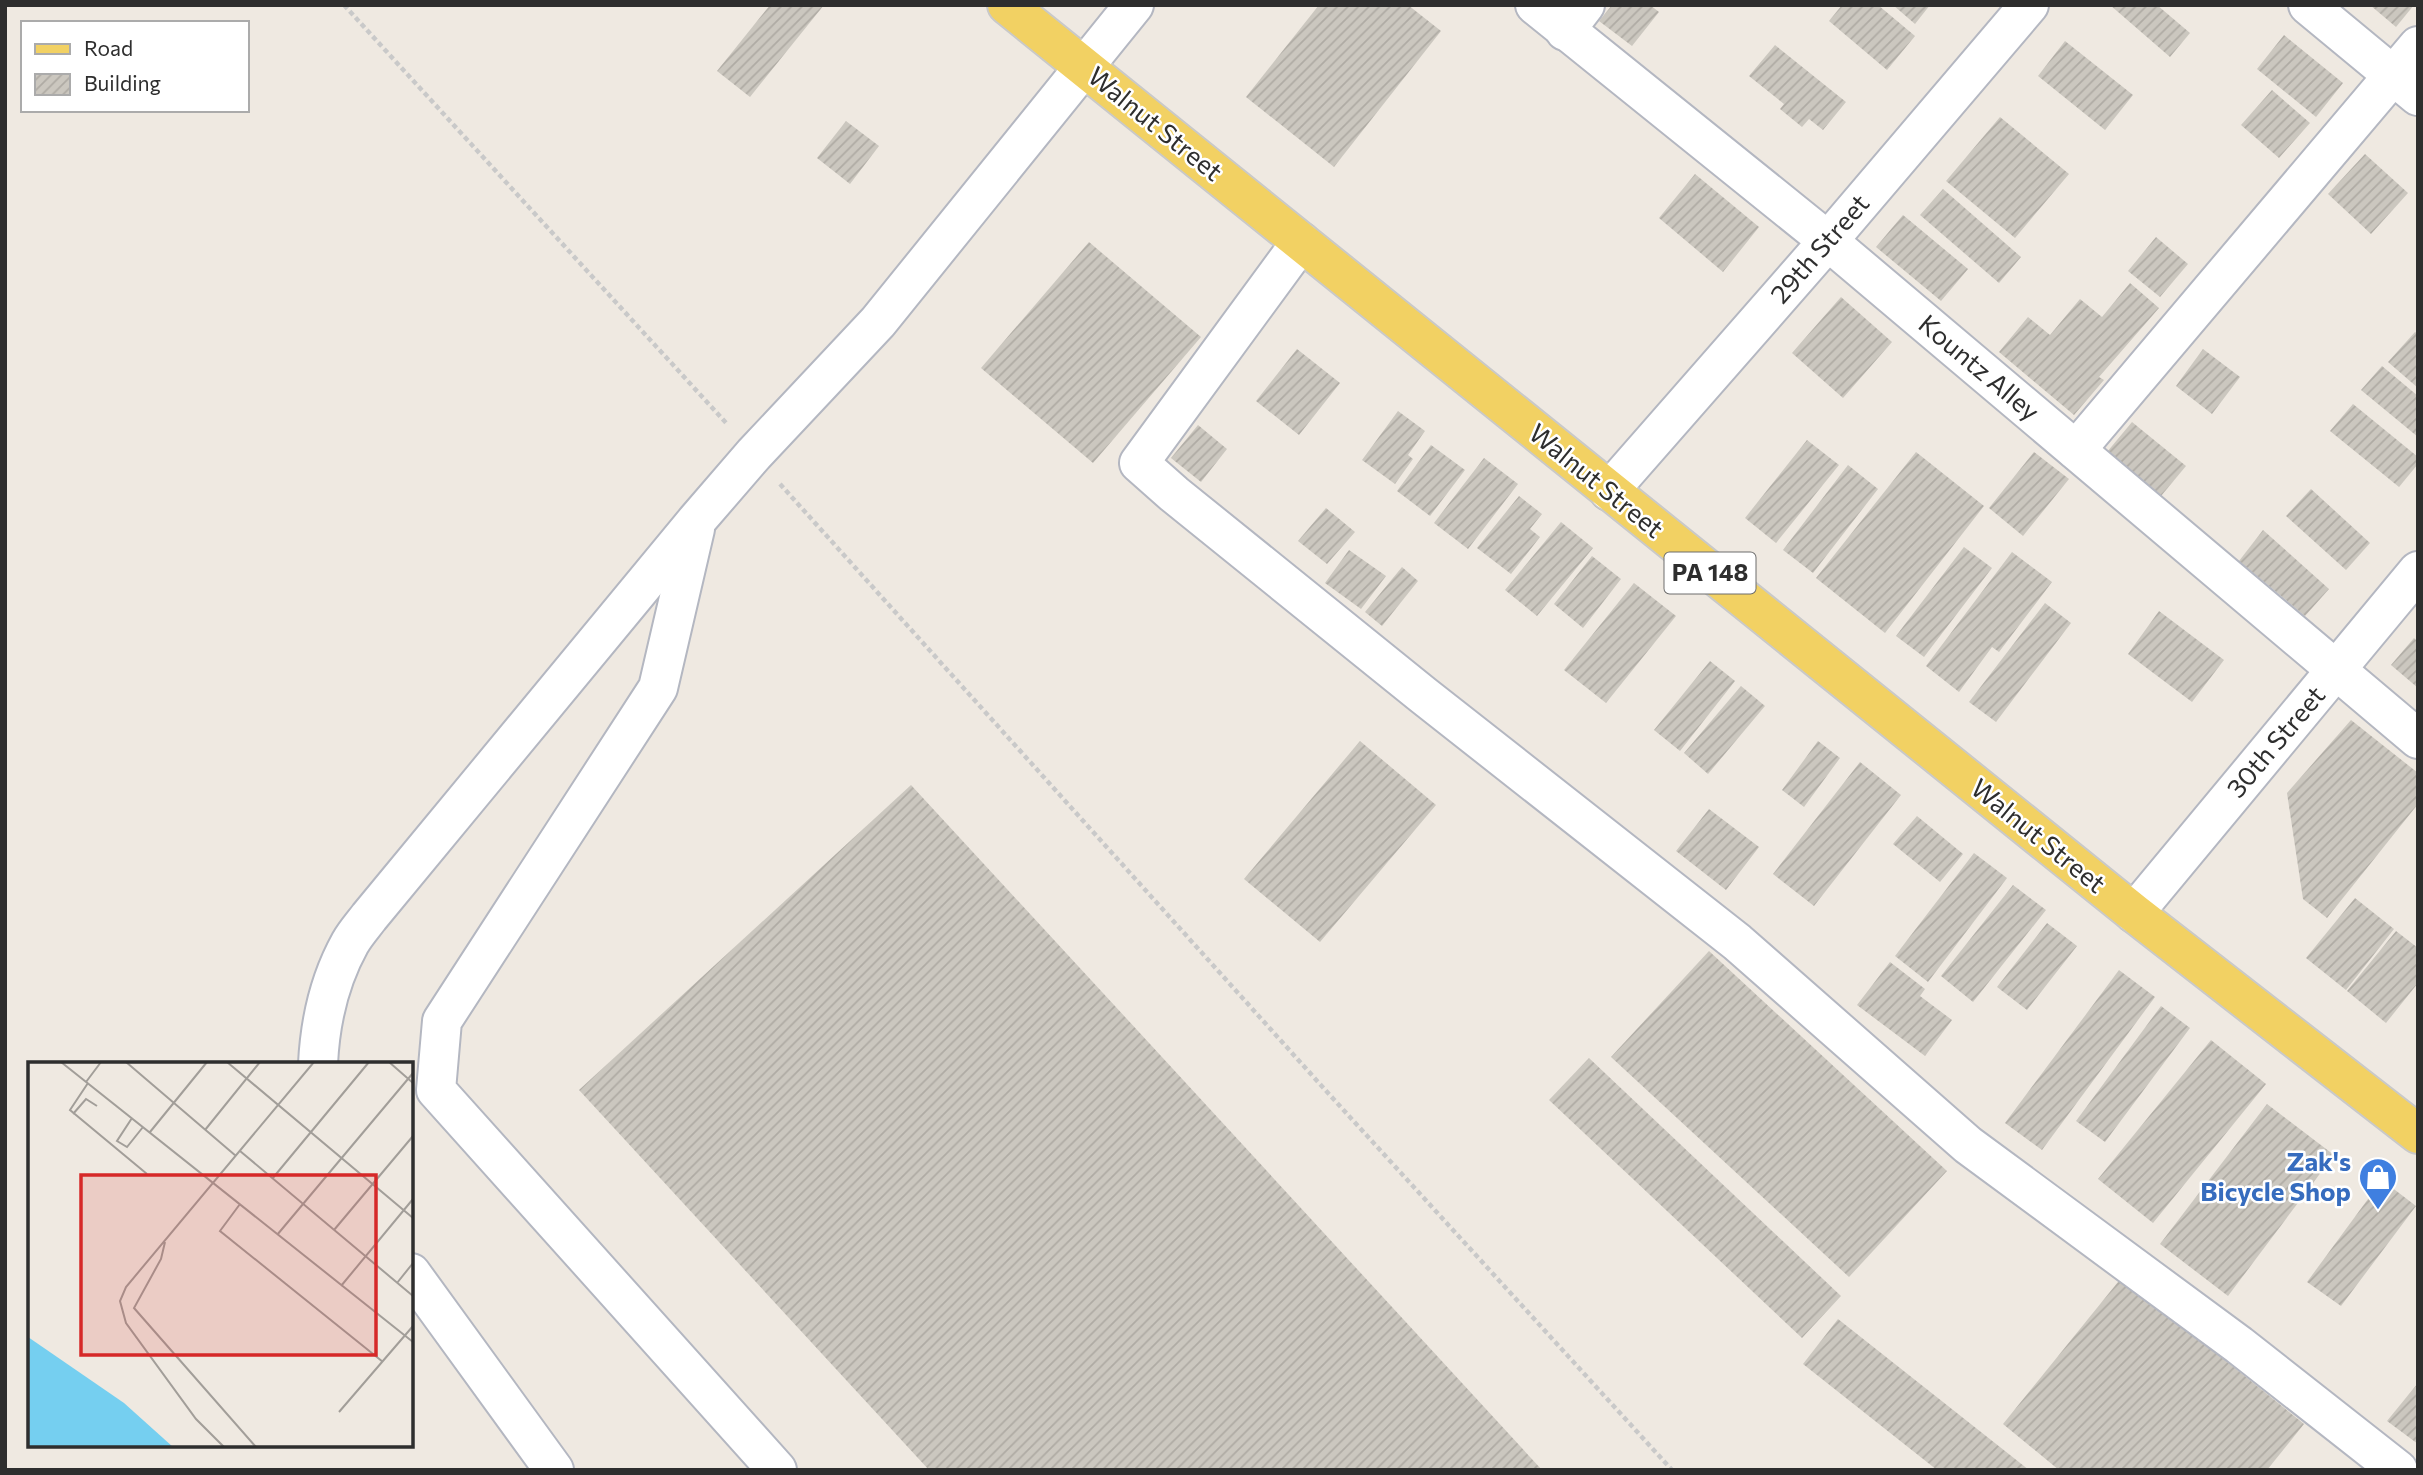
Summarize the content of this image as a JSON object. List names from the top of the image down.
{
  "streets": {
    "main road": ["Walnut Street", "PA 148"],
    "street": ["29th Street", "Kountz Alley", "30th Street"]
  },
  "crossings": [
    ["Walnut Street", "29th Street"],
    ["Walnut Street", "30th Street"],
    ["29th Street", "Kountz Alley"],
    ["Kountz Alley", "30th Street"]
  ],
  "places": {
    "shop": ["Zak's Bicycle Shop"]
  },
  "legend": ["Road", "Building"]
}
